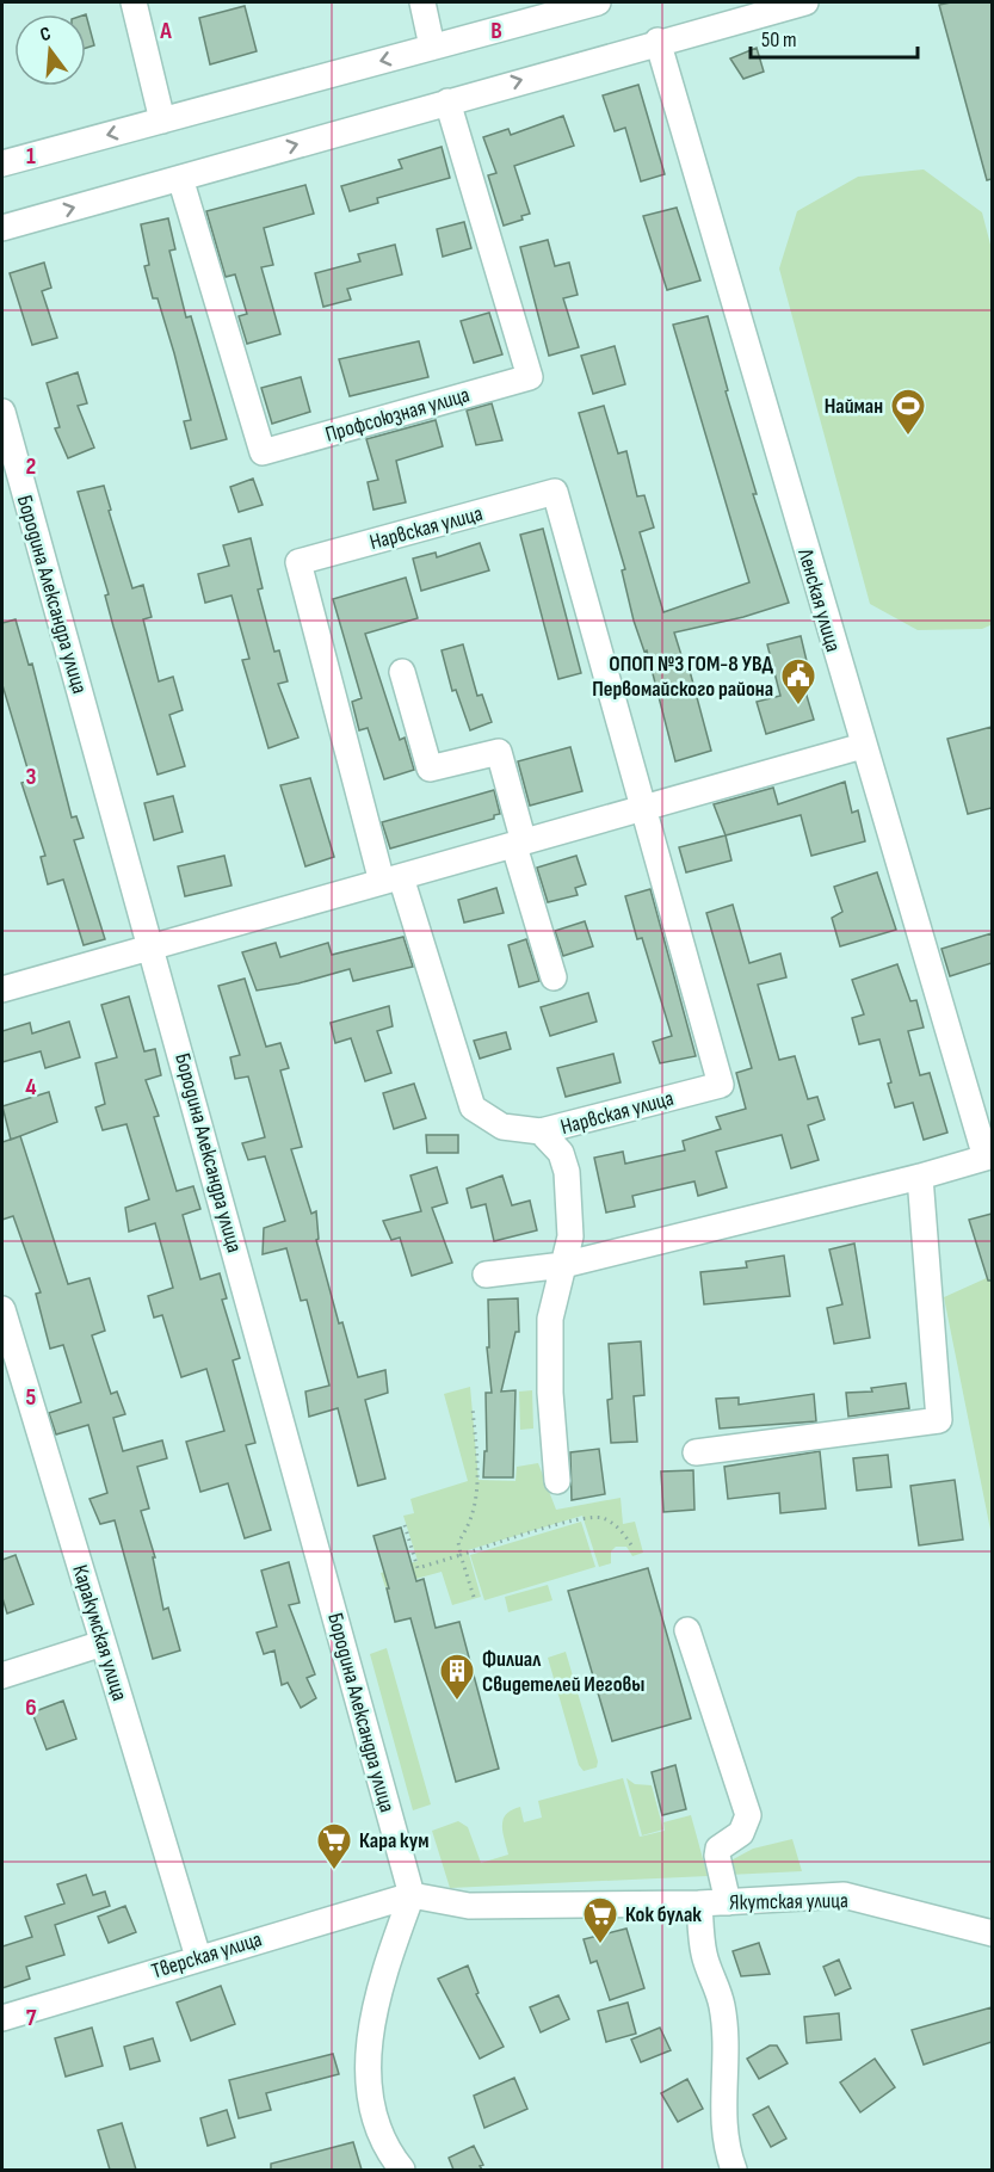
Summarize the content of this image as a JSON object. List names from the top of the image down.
{
  "streets": {
    "street": [
      "Профсоюзная улица",
      "Нарвская улица",
      "Бородина Александра улица",
      "Ленская улица",
      "Каракумская улица",
      "Якутская улица",
      "Тверская улица"
    ]
  },
  "crossings": [
    ["Бородина Александра улица", "Якутская улица"],
    ["Бородина Александра улица", "Тверская улица"],
    ["Каракумская улица", "Тверская улица"],
    ["Якутская улица", "Тверская улица"]
  ],
  "places": {
    "sports": ["Найман"],
    "public building": ["ОПОП №3 ГОМ-8 УВД Первомайского района"],
    "building": ["Филиал Свидетелей Иеговы"],
    "supermarket": ["Кара кум", "Кок булак"]
  },
  "scale_bar": "50 m",
  "north": "top",
  "grid": {
    "columns": ["A", "B"],
    "rows": [
      "1",
      "2",
      "3",
      "4",
      "5",
      "6",
      "7"
    ]
  }
}
